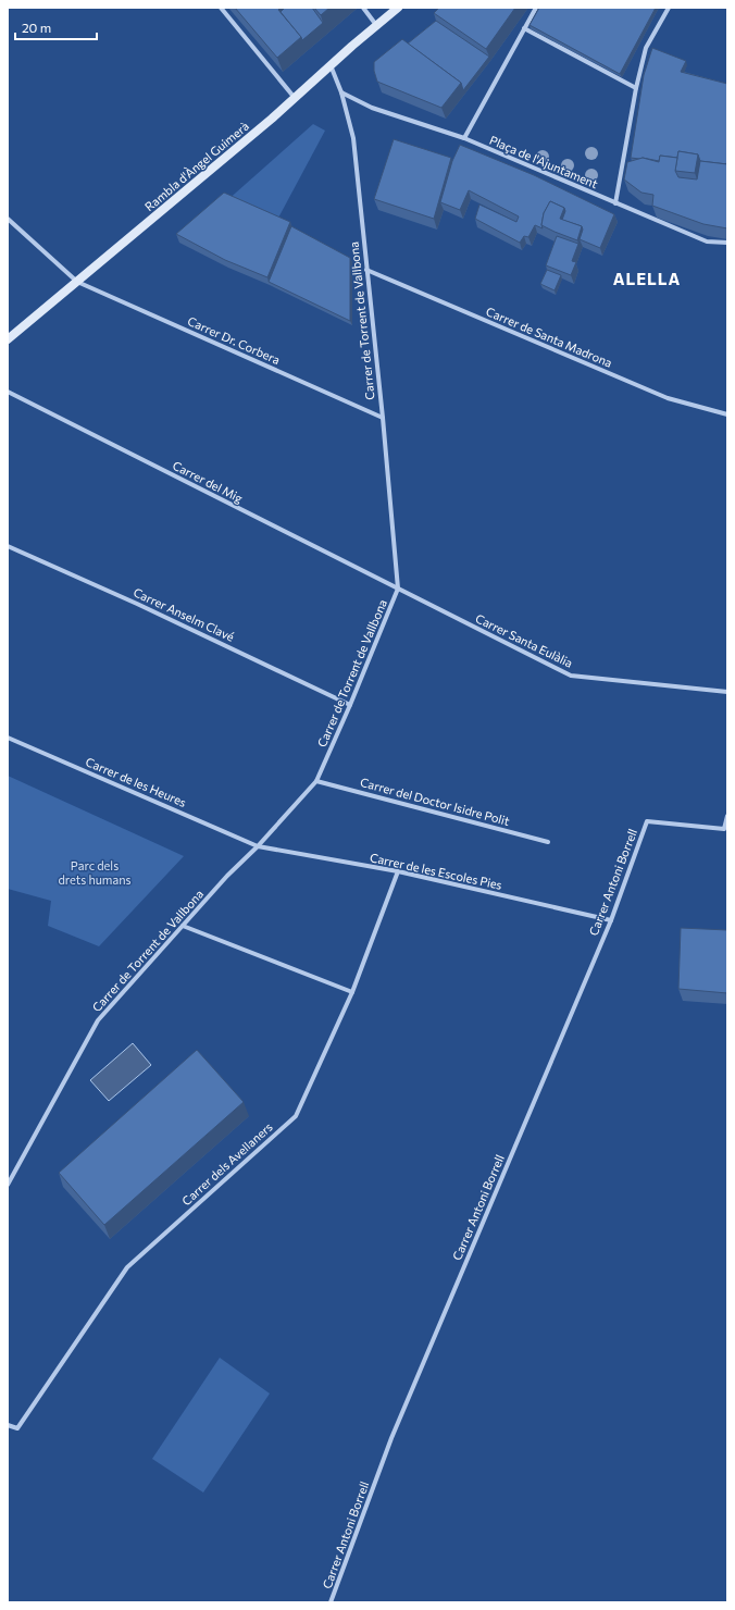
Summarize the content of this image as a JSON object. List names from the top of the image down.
{
  "streets": {
    "main road": ["Rambla d'Àngel Guimerà"],
    "street": [
      "Plaça de l'Ajuntament",
      "Carrer de Torrent de Vallbona",
      "Carrer de Santa Madrona",
      "Carrer Dr. Corbera",
      "Carrer del Mig",
      "Carrer Anselm Clavé",
      "Carrer Santa Eulàlia",
      "Carrer de les Heures",
      "Carrer del Doctor Isidre Polit",
      "Carrer de les Escoles Pies",
      "Carrer Antoni Borrell",
      "Carrer dels Avellaners"
    ]
  },
  "crossings": [
    ["Plaça de l'Ajuntament", "Carrer de Torrent de Vallbona"],
    ["Rambla d'Àngel Guimerà", "Carrer de Torrent de Vallbona"],
    ["Rambla d'Àngel Guimerà", "Carrer Dr. Corbera"],
    ["Carrer de Torrent de Vallbona", "Carrer de Santa Madrona"],
    ["Carrer de Torrent de Vallbona", "Carrer Dr. Corbera"],
    ["Carrer de Torrent de Vallbona", "Carrer del Mig"],
    ["Carrer de Torrent de Vallbona", "Carrer Anselm Clavé"],
    ["Carrer de Torrent de Vallbona", "Carrer Santa Eulàlia"],
    ["Carrer de Torrent de Vallbona", "Carrer de les Heures"],
    ["Carrer de Torrent de Vallbona", "Carrer del Doctor Isidre Polit"],
    ["Carrer de Torrent de Vallbona", "Carrer de les Escoles Pies"],
    ["Carrer del Mig", "Carrer Santa Eulàlia"],
    ["Carrer de les Heures", "Carrer de les Escoles Pies"],
    ["Carrer de les Escoles Pies", "Carrer Antoni Borrell"],
    ["Carrer de les Escoles Pies", "Carrer dels Avellaners"]
  ],
  "districts": ["ALELLA"],
  "parks": ["Parc dels drets humans"],
  "scale_bar": "20 m"
}
